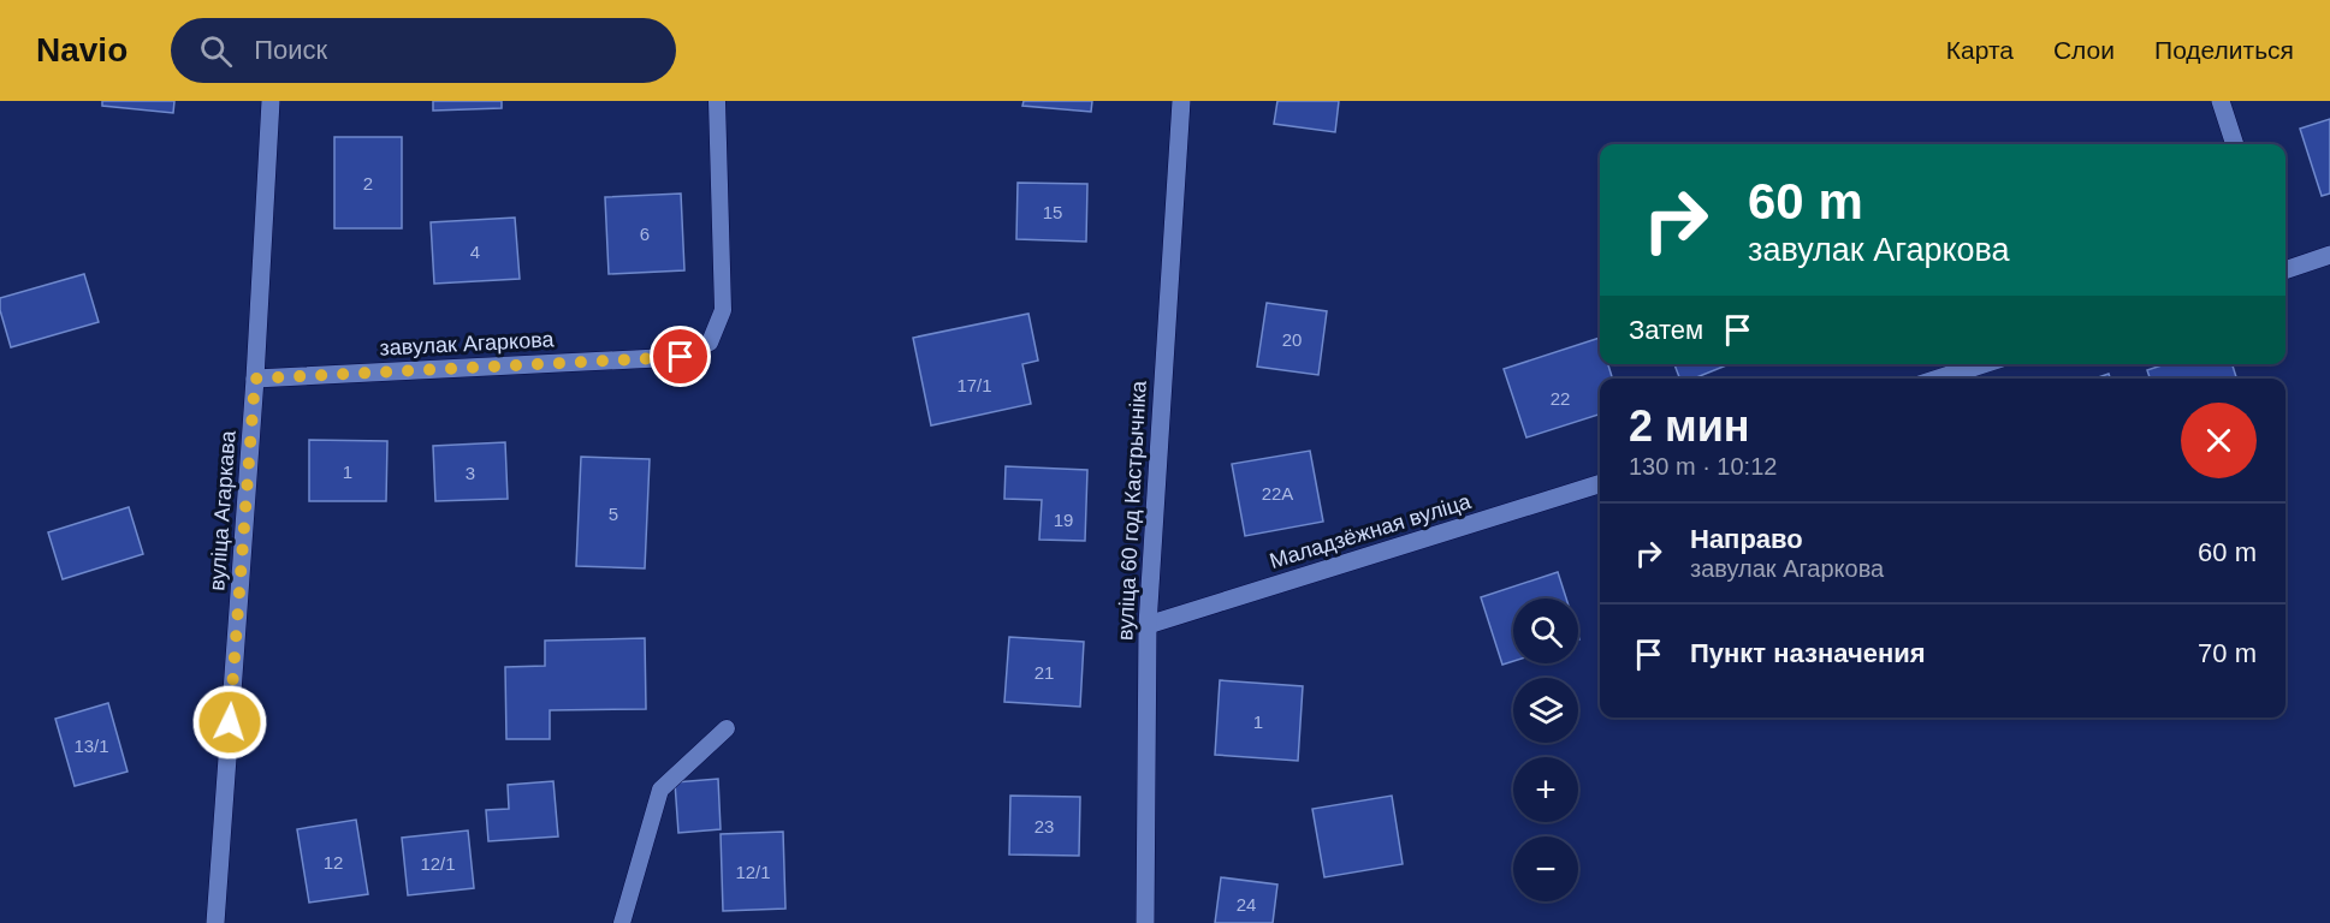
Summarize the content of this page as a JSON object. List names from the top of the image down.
{
  "streets": {
    "street": [
      "завулак Агаркова",
      "вуліца Агаркава",
      "вуліца 60 год Кастрычніка",
      "Маладзёжная вуліца"
    ]
  },
  "crossings": [
    ["завулак Агаркова", "вуліца Агаркава"],
    ["вуліца 60 год Кастрычніка", "Маладзёжная вуліца"]
  ],
  "house_numbers": [
    "2",
    "15",
    "6",
    "4",
    "20",
    "17/1",
    "22",
    "1",
    "3",
    "22А",
    "5",
    "19",
    "21",
    "1",
    "13/1",
    "23",
    "12",
    "12/1",
    "12/1",
    "24"
  ],
  "page": {
    "header": "Navio",
    "search": "Поиск",
    "nav": ["Карта", "Слои", "Поделиться"],
    "turn": ["60 m", "завулак Агаркова"],
    "then": "Затем",
    "heading": ["2 мин", "130 m · 10:12"],
    "list": [
      {
        "name": "Направо",
        "note": "завулак Агаркова",
        "value": "60 m"
      },
      {
        "name": "Пункт назначения",
        "value": "70 m"
      }
    ],
    "map_buttons": ["+", "−"]
  }
}
